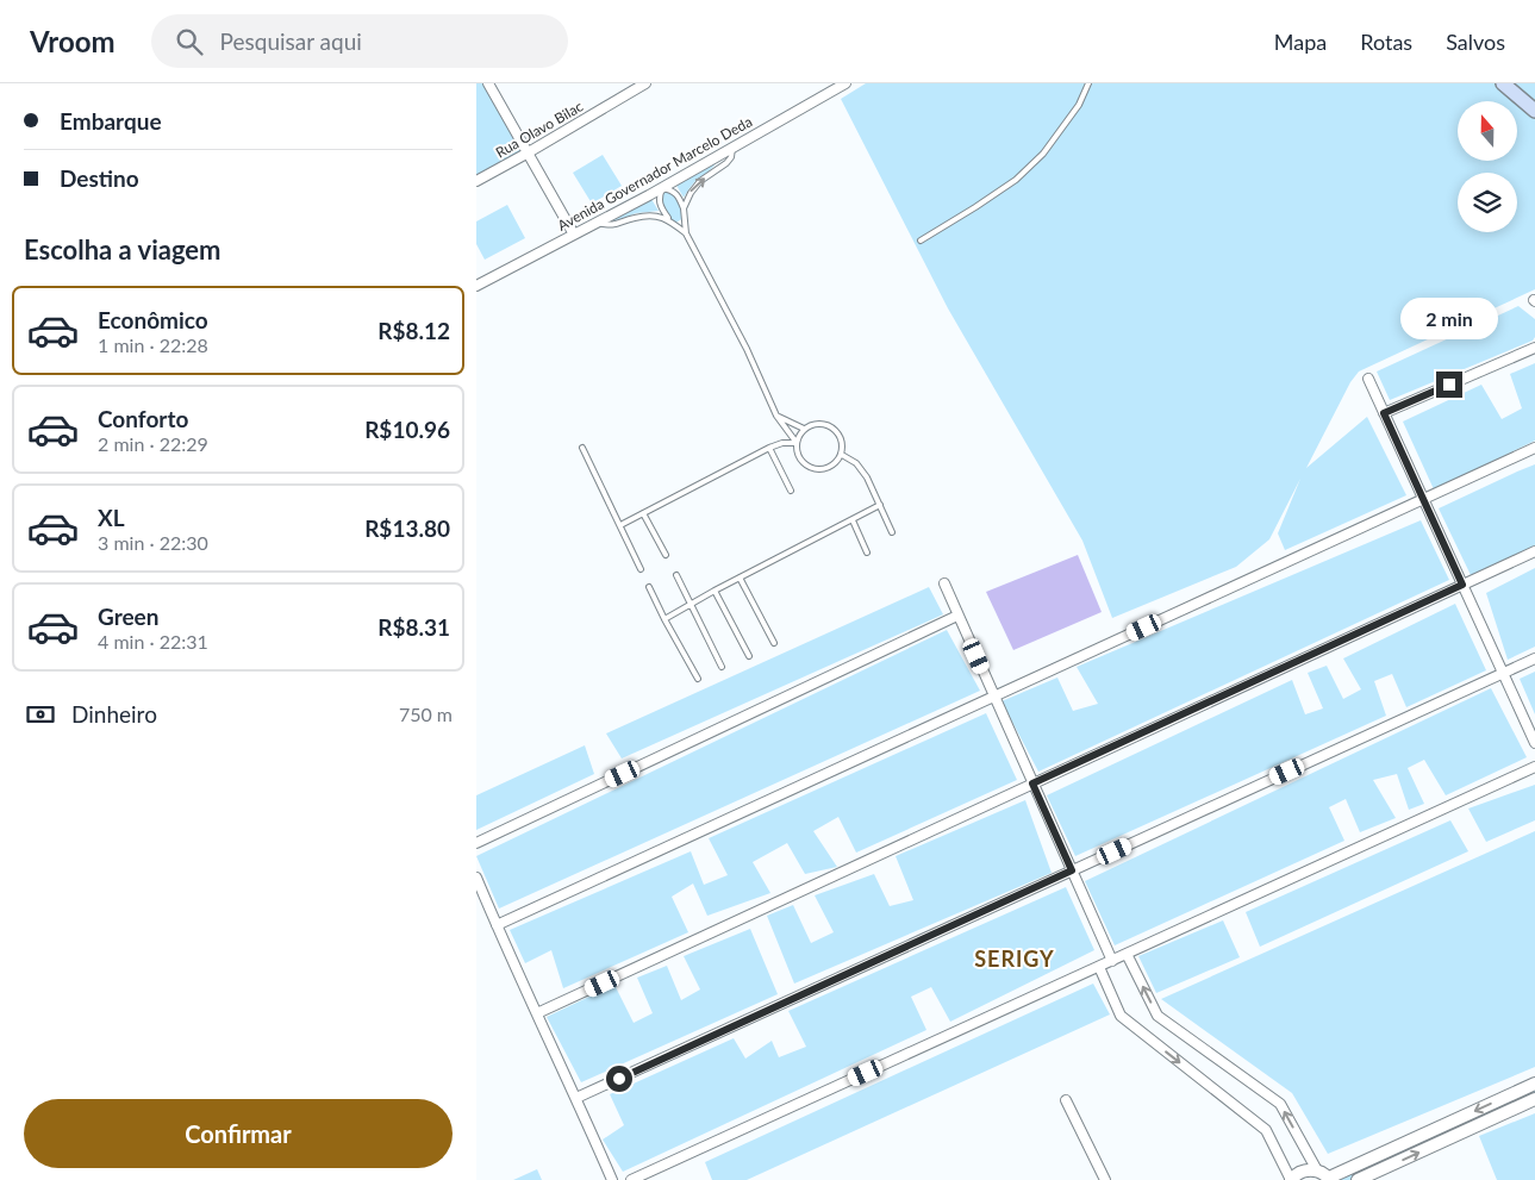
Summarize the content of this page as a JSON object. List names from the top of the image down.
{
  "streets": {
    "street": ["Rua Olavo Bilac", "Avenida Governador Marcelo Deda"]
  },
  "districts": ["SERIGY"],
  "north": "top",
  "page": {
    "header": "Vroom",
    "search": "Pesquisar aqui",
    "nav": ["Mapa", "Rotas", "Salvos"],
    "banner": ["Embarque", "Destino"],
    "heading": "Escolha a viagem",
    "list": [
      {
        "name": "Econômico",
        "note": "1 min · 22:28",
        "value": "R$8.12"
      },
      {
        "name": "Conforto",
        "note": "2 min · 22:29",
        "value": "R$10.96"
      },
      {
        "name": "XL",
        "note": "3 min · 22:30",
        "value": "R$13.80"
      },
      {
        "name": "Green",
        "note": "4 min · 22:31",
        "value": "R$8.31"
      }
    ],
    "bubble": "2 min",
    "pay": ["Dinheiro", "750 m"],
    "buttons": "Confirmar"
  }
}
